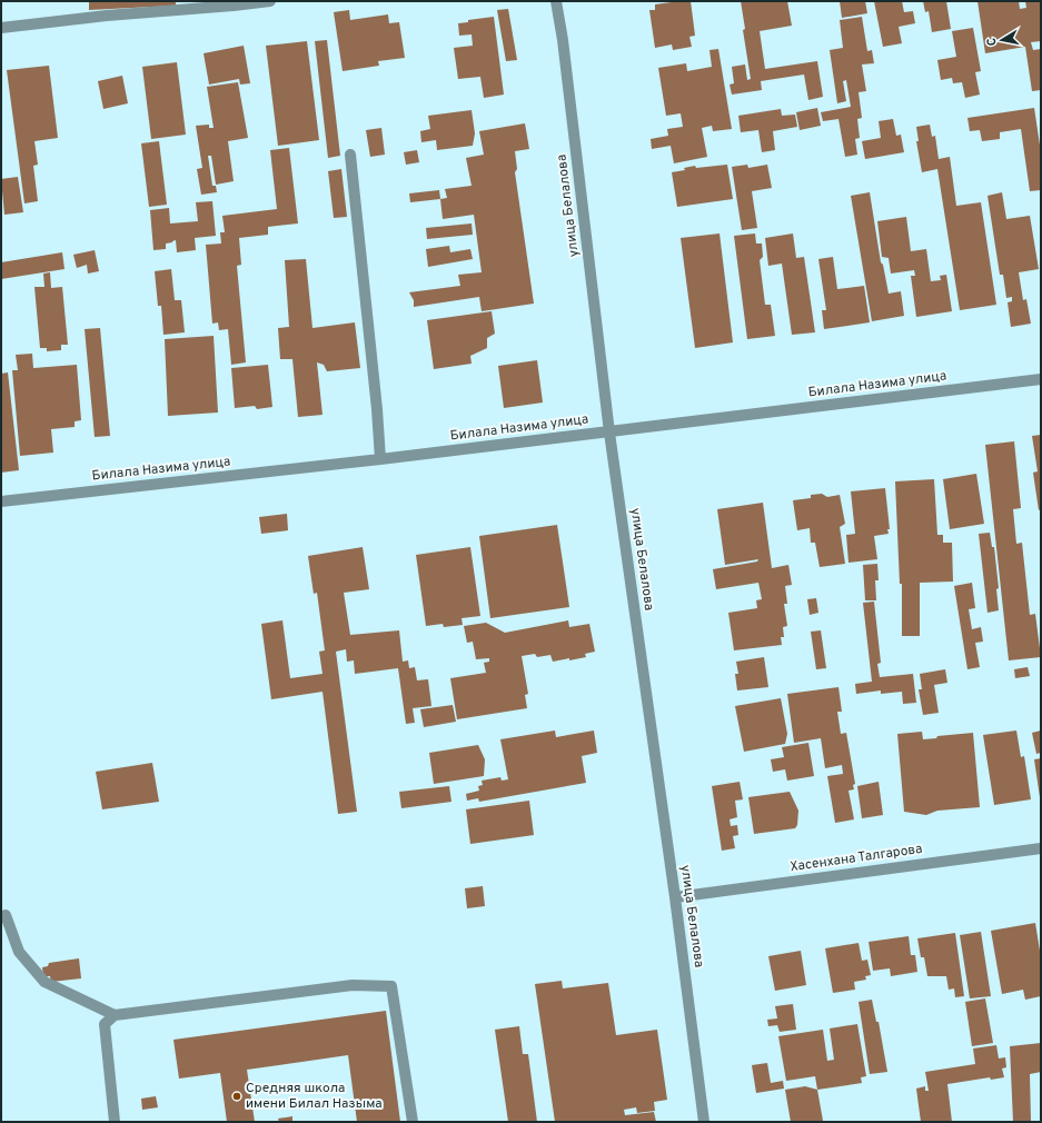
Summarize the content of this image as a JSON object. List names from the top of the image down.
{
  "streets": {
    "street": ["улица Белалова", "Билала Назима улица", "Хасенхана Талгарова"]
  },
  "crossings": [
    ["улица Белалова", "Билала Назима улица"],
    ["улица Белалова", "Хасенхана Талгарова"]
  ],
  "places": ["Средняя школа имени Билал Назыма"],
  "north": "left"
}
